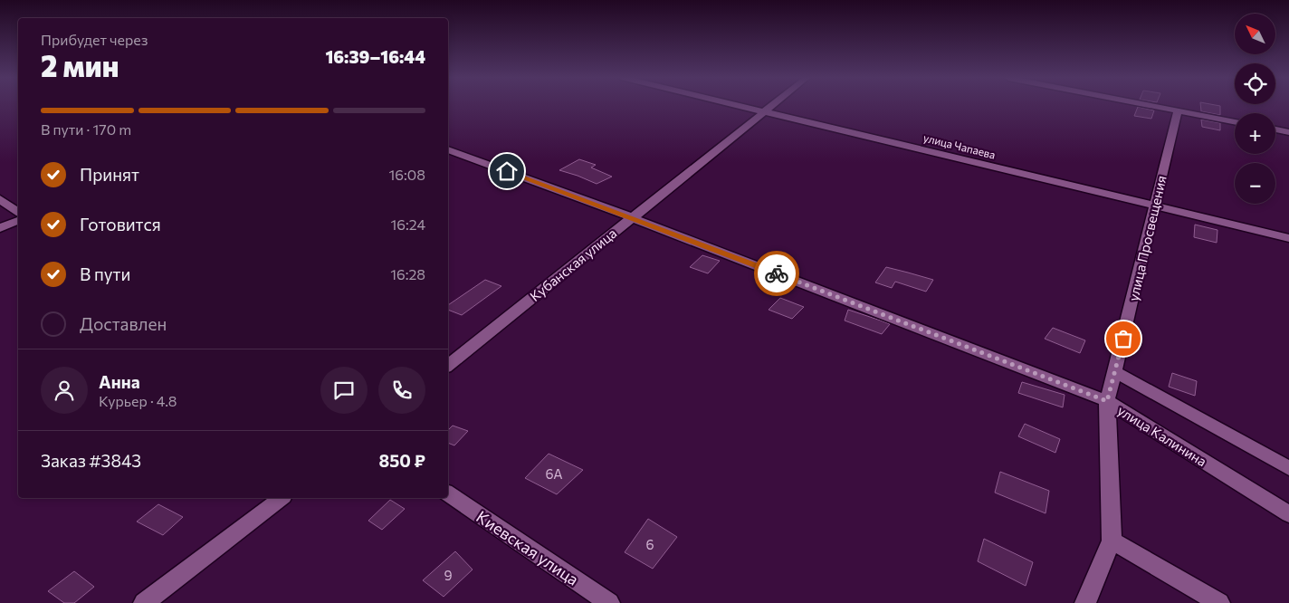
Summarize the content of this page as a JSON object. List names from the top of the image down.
{
  "streets": {
    "street": [
      "улица Чапаева",
      "улица Просвещения",
      "Кубанская улица",
      "улица Калинина",
      "Киевская улица"
    ]
  },
  "crossings": [
    ["улица Чапаева", "улица Просвещения"],
    ["улица Чапаева", "Кубанская улица"],
    ["улица Просвещения", "улица Калинина"],
    ["Кубанская улица", "улица Калинина"]
  ],
  "house_numbers": ["6А", "6", "9"],
  "north": "top left",
  "page": {
    "map_buttons": ["+", "−"],
    "heading": ["2 мин", "Прибудет через", "16:39–16:44"],
    "panel": [
      "Анна",
      "Курьер · 4.8",
      "Заказ #3843",
      "850 ₽"
    ],
    "bar": "В пути · 170 m",
    "list": [
      ["Принят", "16:08"],
      ["Готовится", "16:24"],
      ["В пути", "16:28"],
      "Доставлен"
    ]
  }
}
